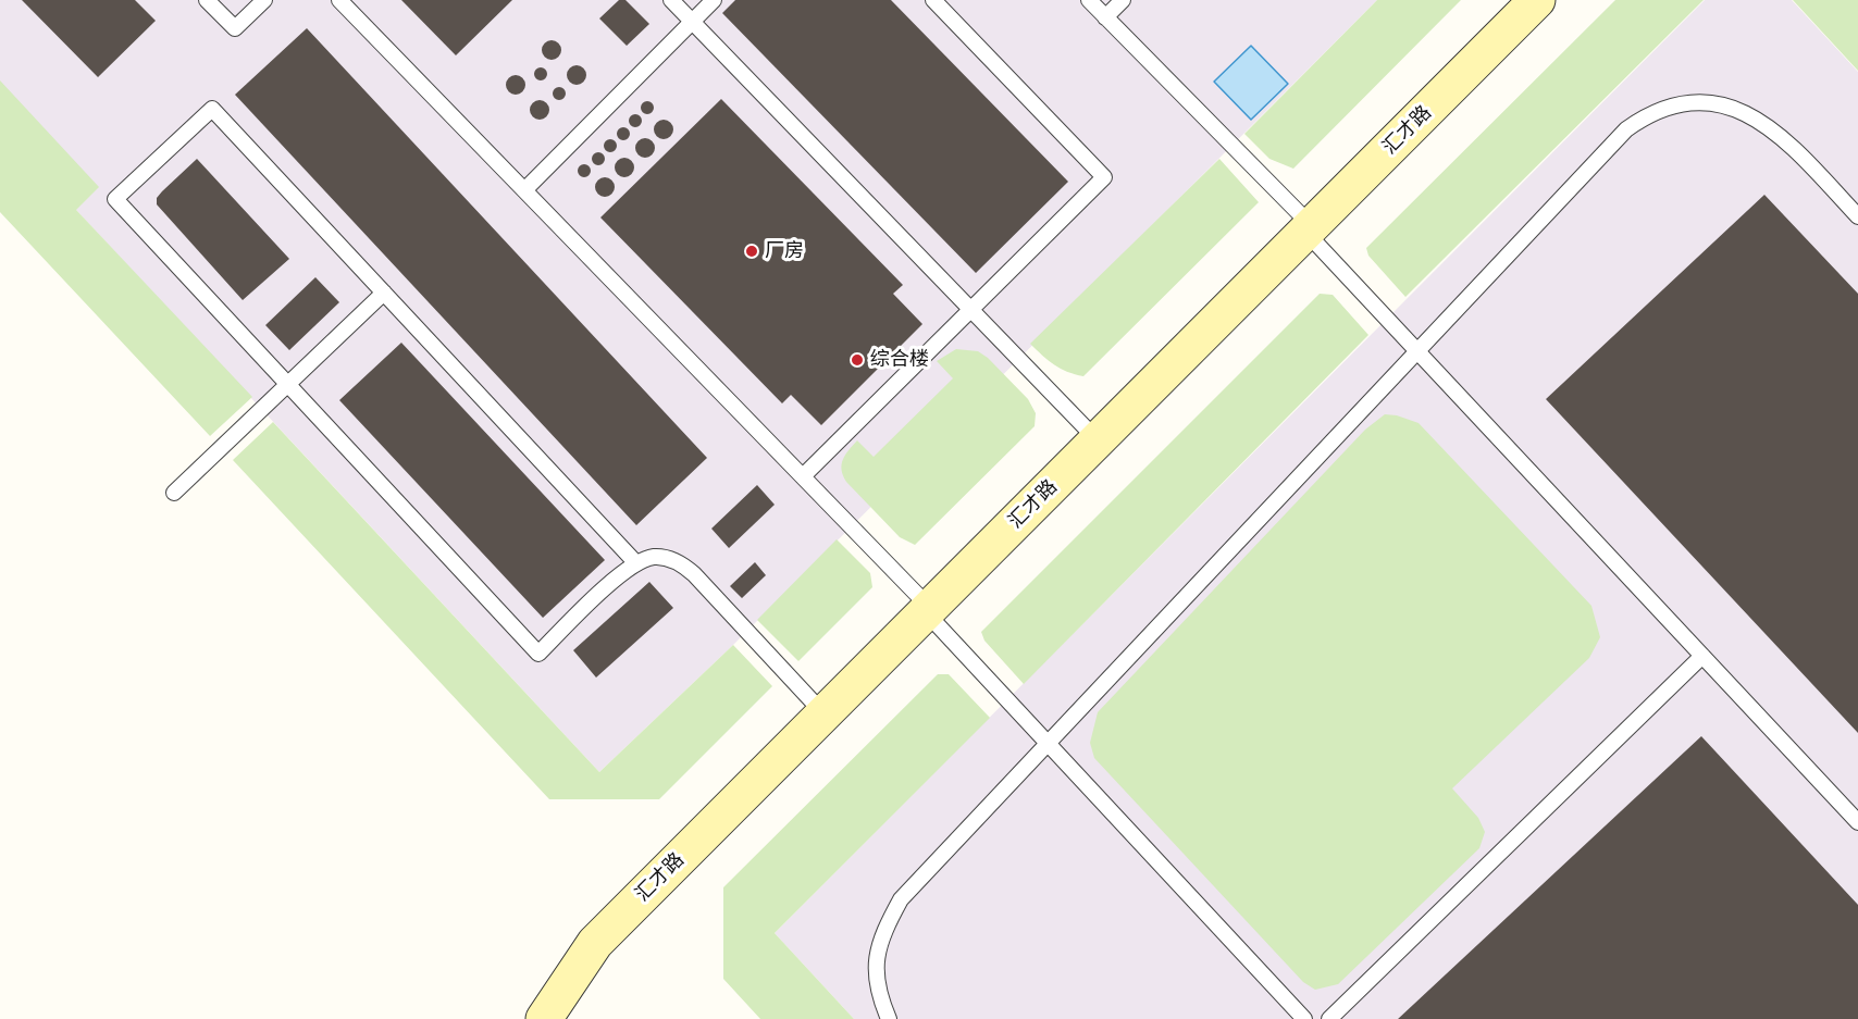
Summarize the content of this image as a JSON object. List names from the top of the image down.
{
  "streets": {
    "main road": ["汇才路"]
  },
  "places": ["厂房", "综合楼"]
}
